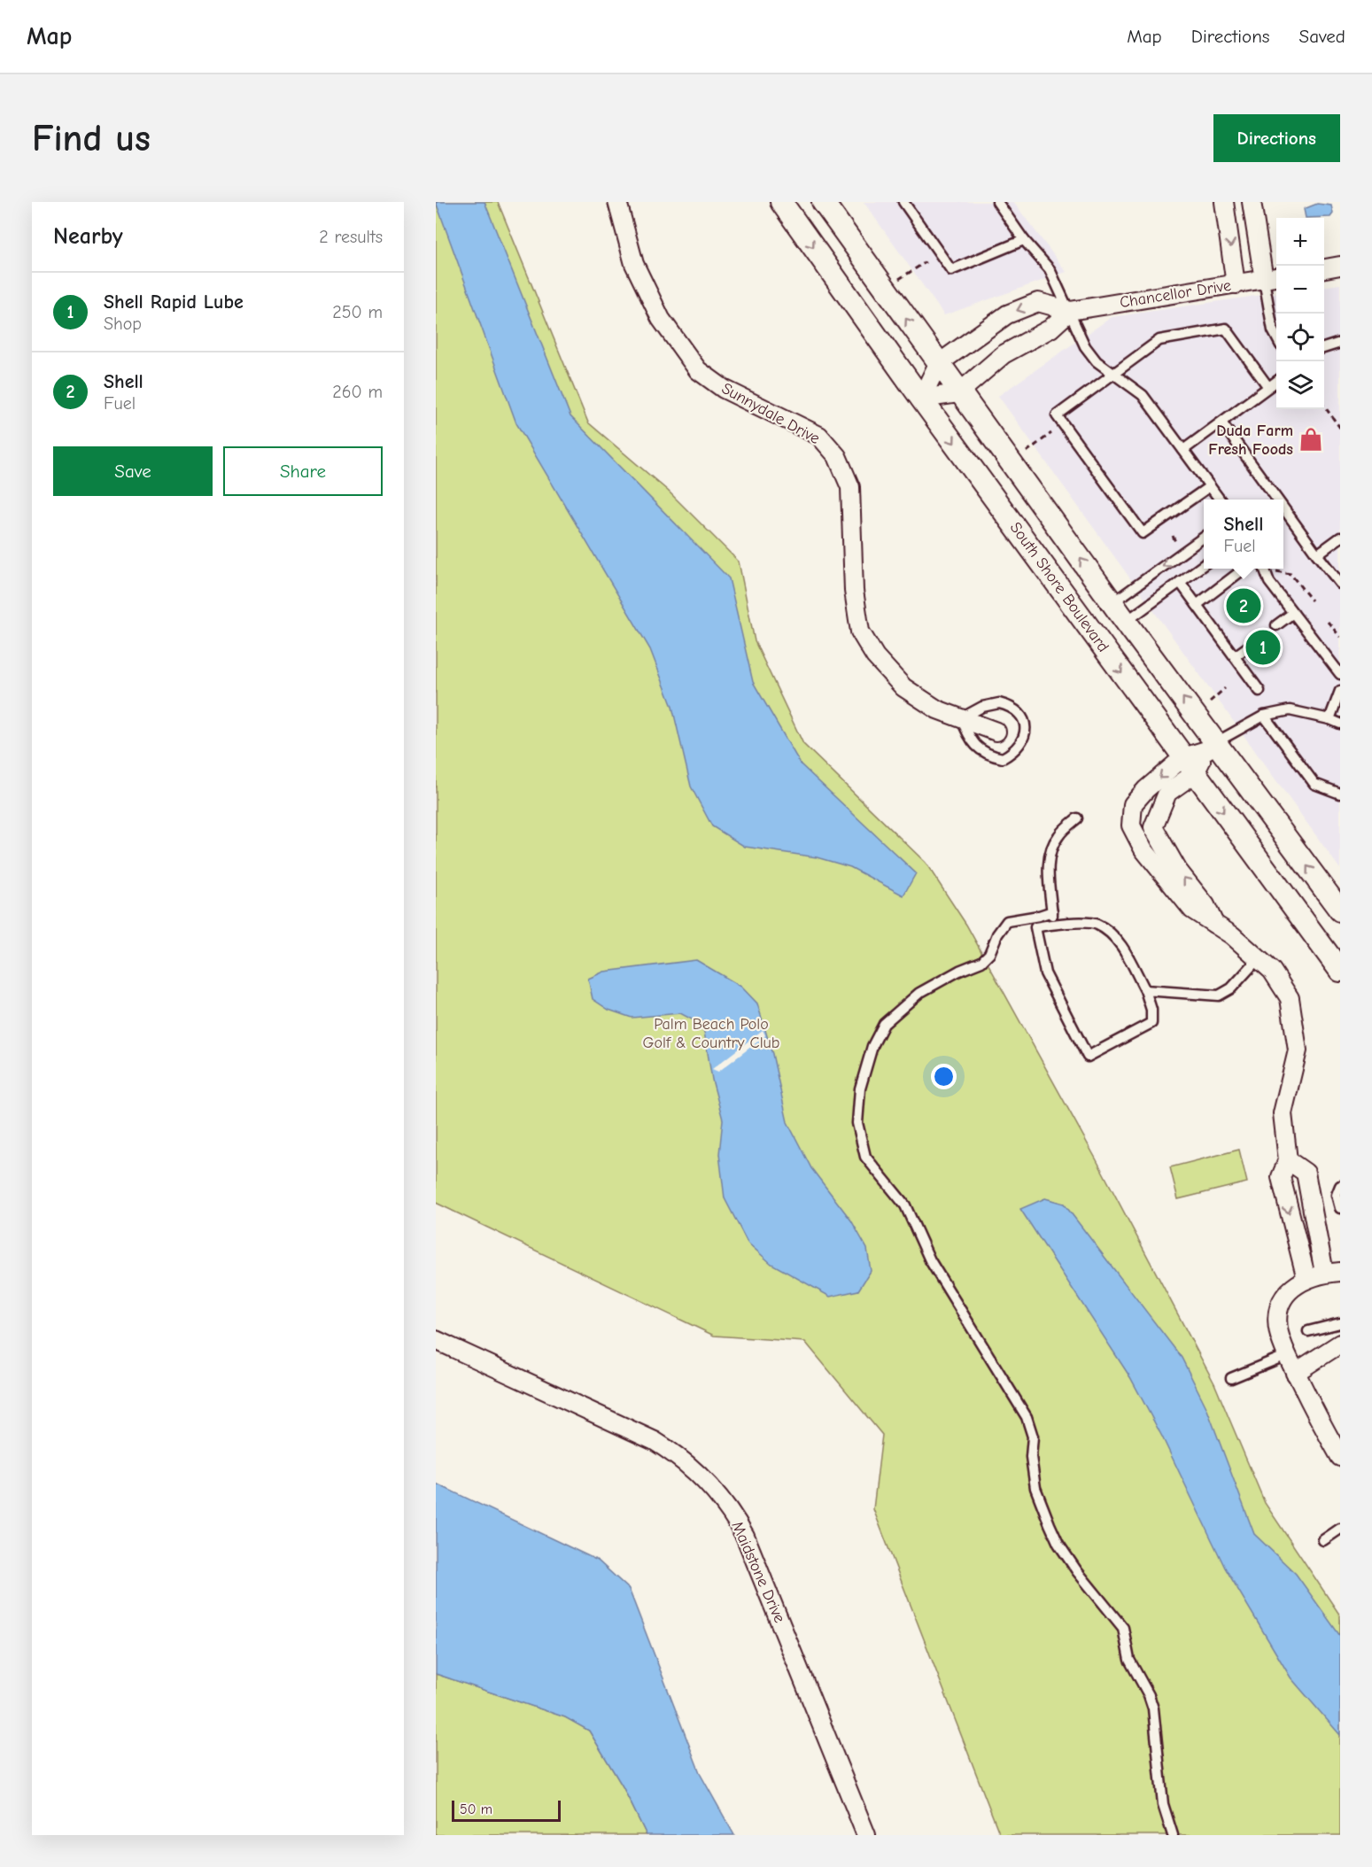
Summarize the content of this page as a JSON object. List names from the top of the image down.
{
  "streets": {
    "street": [
      "Chancellor Drive",
      "Sunnydale Drive",
      "South Shore Boulevard",
      "Maidstone Drive"
    ]
  },
  "crossings": [
    ["Chancellor Drive", "South Shore Boulevard"]
  ],
  "parks": ["Palm Beach Polo Golf & Country Club"],
  "places": {
    "shop": ["Duda Farm Fresh Foods"]
  },
  "scale_bar": "50 m",
  "page": {
    "header": "Map",
    "nav": ["Map", "Directions", "Saved"],
    "buttons": [
      "Directions",
      ["Save", "Share"]
    ],
    "title": "Find us",
    "heading": ["Nearby", "2 results"],
    "map_buttons": ["+", "−"],
    "list": [
      {
        "mark": "1",
        "name": "Shell Rapid Lube",
        "note": "Shop",
        "value": "250 m"
      },
      {
        "mark": "2",
        "name": "Shell",
        "note": "Fuel",
        "value": "260 m"
      }
    ],
    "popup": ["Shell", "Fuel"],
    "pins": ["2", "1"],
    "scale": "50 m"
  }
}
